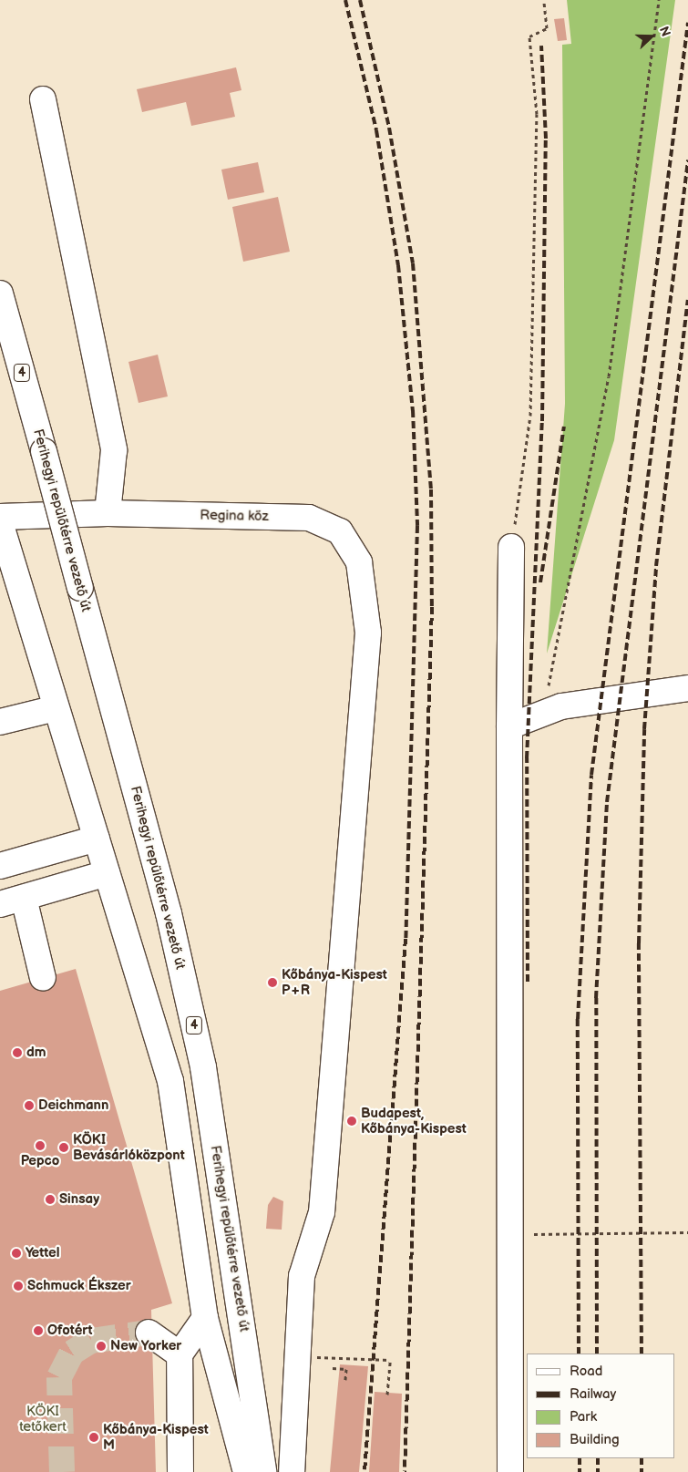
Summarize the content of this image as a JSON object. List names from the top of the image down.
{
  "streets": {
    "street": ["4", "Regina köz", "Ferihegyi repülőtérre vezető út"]
  },
  "parks": ["KÖKI tetőkert"],
  "places": [
    "Kőbánya-Kispest P+R",
    "dm",
    "Deichmann",
    "Budapest, Kőbánya-Kispest",
    "Pepco",
    "KÖKI Bevásárlóközpont",
    "Sinsay",
    "Yettel",
    "Schmuck Ékszer",
    "Ofotért",
    "New Yorker",
    "Kőbánya-Kispest M"
  ],
  "legend": [
    "Road",
    "Railway",
    "Park",
    "Building"
  ],
  "north": "right"
}
